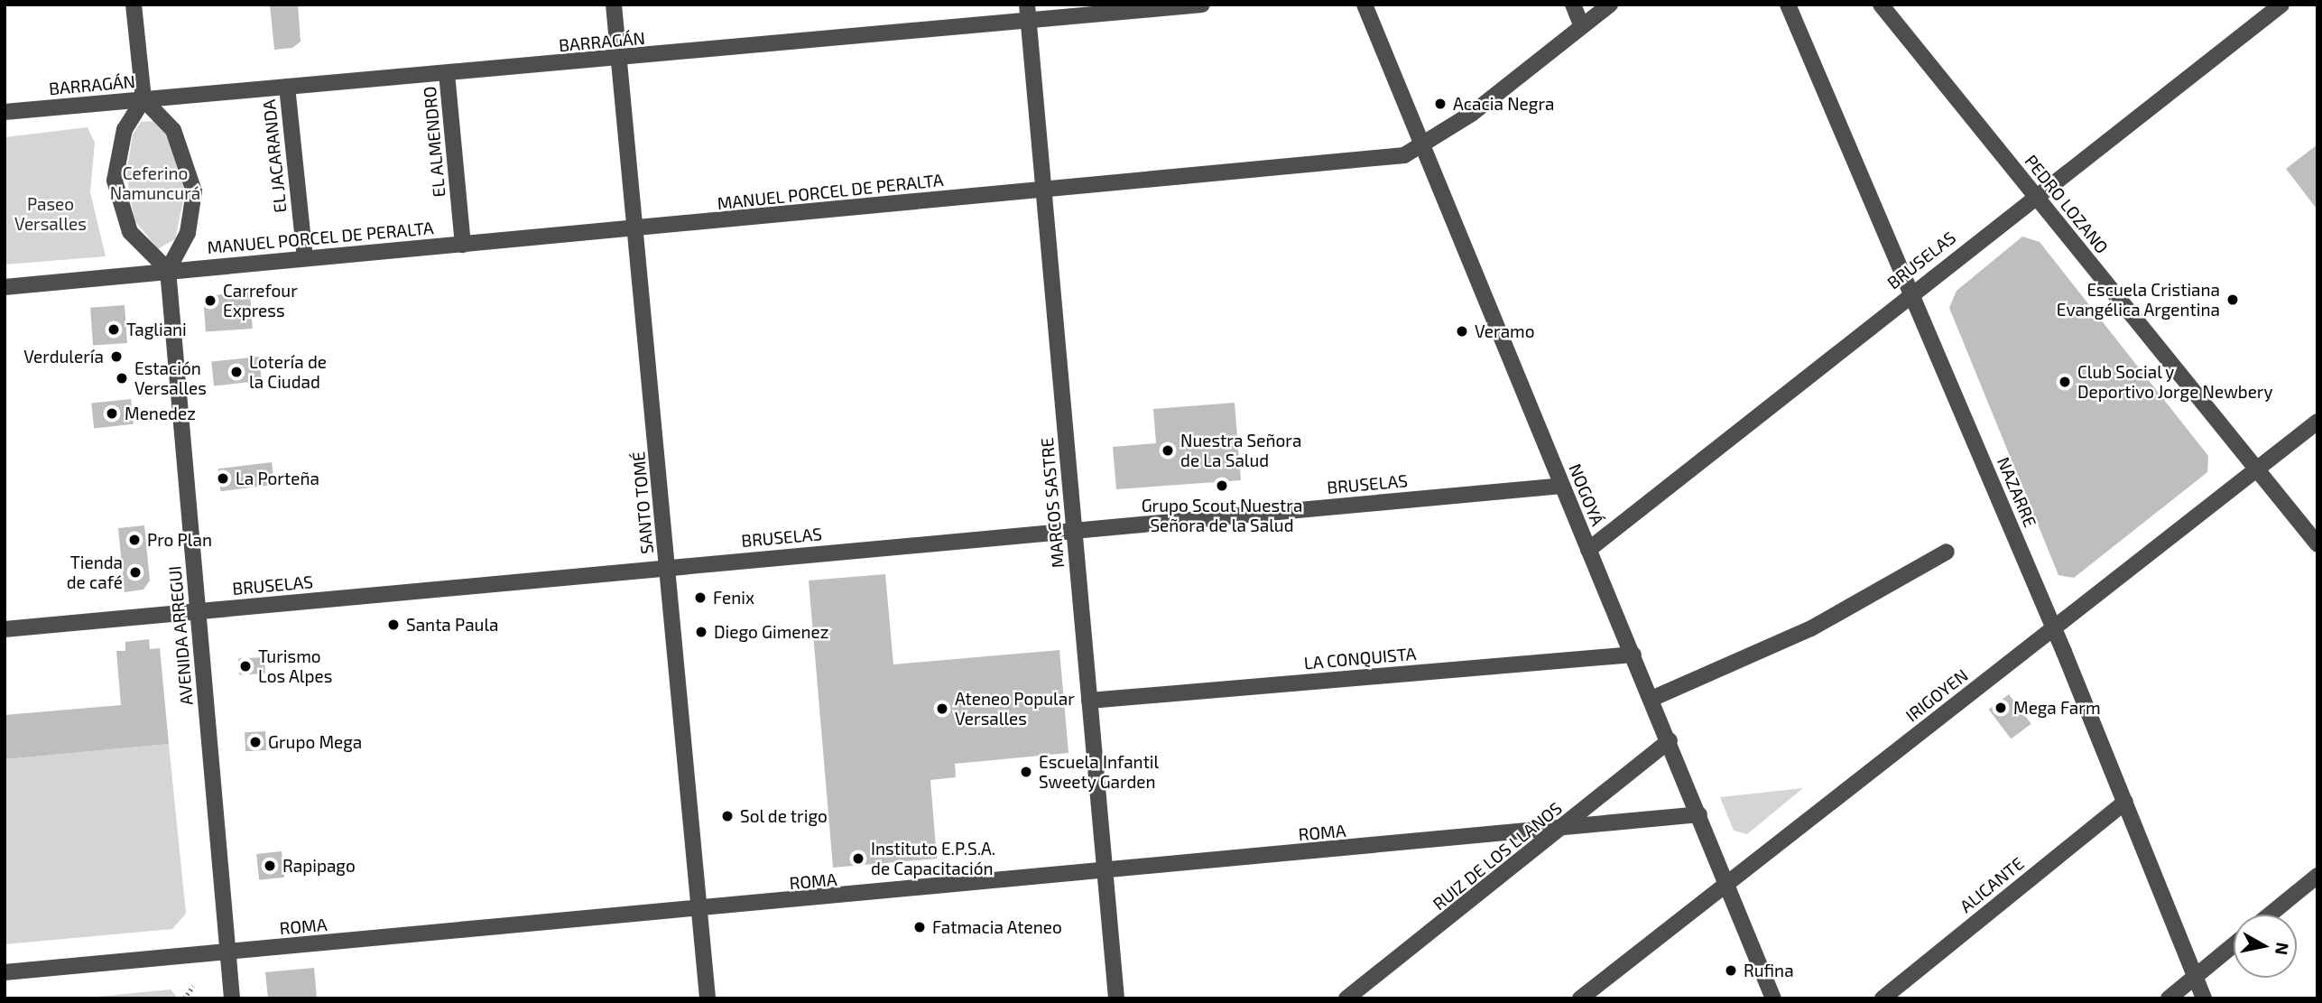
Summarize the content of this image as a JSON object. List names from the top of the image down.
{
  "streets": {
    "street": [
      "BARRAGÁN",
      "EL ALMENDRO",
      "EL JACARANDA",
      "MANUEL PORCEL DE PERALTA",
      "PEDRO LOZANO",
      "BRUSELAS",
      "NAZARRE",
      "NOGOYÁ",
      "SANTO TOMÉ",
      "MARCOS SASTRE",
      "AVENIDA ARREGUI",
      "LA CONQUISTA",
      "IRIGOYEN",
      "ROMA",
      "RUIZ DE LOS LLANOS",
      "ALICANTE"
    ]
  },
  "crossings": [
    ["BARRAGÁN", "EL ALMENDRO"],
    ["BARRAGÁN", "EL JACARANDA"],
    ["BARRAGÁN", "SANTO TOMÉ"],
    ["BARRAGÁN", "MARCOS SASTRE"],
    ["EL ALMENDRO", "MANUEL PORCEL DE PERALTA"],
    ["EL JACARANDA", "MANUEL PORCEL DE PERALTA"],
    ["MANUEL PORCEL DE PERALTA", "NOGOYÁ"],
    ["MANUEL PORCEL DE PERALTA", "SANTO TOMÉ"],
    ["MANUEL PORCEL DE PERALTA", "MARCOS SASTRE"],
    ["MANUEL PORCEL DE PERALTA", "AVENIDA ARREGUI"],
    ["PEDRO LOZANO", "BRUSELAS"],
    ["PEDRO LOZANO", "IRIGOYEN"],
    ["BRUSELAS", "NAZARRE"],
    ["BRUSELAS", "NOGOYÁ"],
    ["BRUSELAS", "SANTO TOMÉ"],
    ["BRUSELAS", "MARCOS SASTRE"],
    ["BRUSELAS", "AVENIDA ARREGUI"],
    ["NAZARRE", "IRIGOYEN"],
    ["NAZARRE", "ALICANTE"],
    ["NOGOYÁ", "LA CONQUISTA"],
    ["NOGOYÁ", "IRIGOYEN"],
    ["NOGOYÁ", "ROMA"],
    ["NOGOYÁ", "RUIZ DE LOS LLANOS"],
    ["SANTO TOMÉ", "ROMA"],
    ["MARCOS SASTRE", "LA CONQUISTA"],
    ["MARCOS SASTRE", "ROMA"],
    ["AVENIDA ARREGUI", "ROMA"],
    ["ROMA", "RUIZ DE LOS LLANOS"]
  ],
  "parks": ["Ceferino Namuncurá", "Paseo Versalles"],
  "places": [
    "Acacia Negra",
    "Escuela Cristiana Evangélica Argentina",
    "Carrefour Express",
    "Tagliani",
    "Veramo",
    "Verdulería",
    "Lotería de la Ciudad",
    "Estación Versalles",
    "Club Social y Deportivo Jorge Newbery",
    "Menedez",
    "Nuestra Señora de La Salud",
    "La Porteña",
    "Grupo Scout Nuestra Señora de la Salud",
    "Pro Plan",
    "Tienda de café",
    "Fenix",
    "Santa Paula",
    "Diego Gimenez",
    "Turismo Los Alpes",
    "Mega Farm",
    "Ateneo Popular Versalles",
    "Grupo Mega",
    "Escuela Infantil Sweety Garden",
    "Sol de trigo",
    "Instituto E.P.S.A. de Capacitación",
    "Rapipago",
    "Fatmacia Ateneo",
    "Rufina"
  ],
  "north": "right"
}
